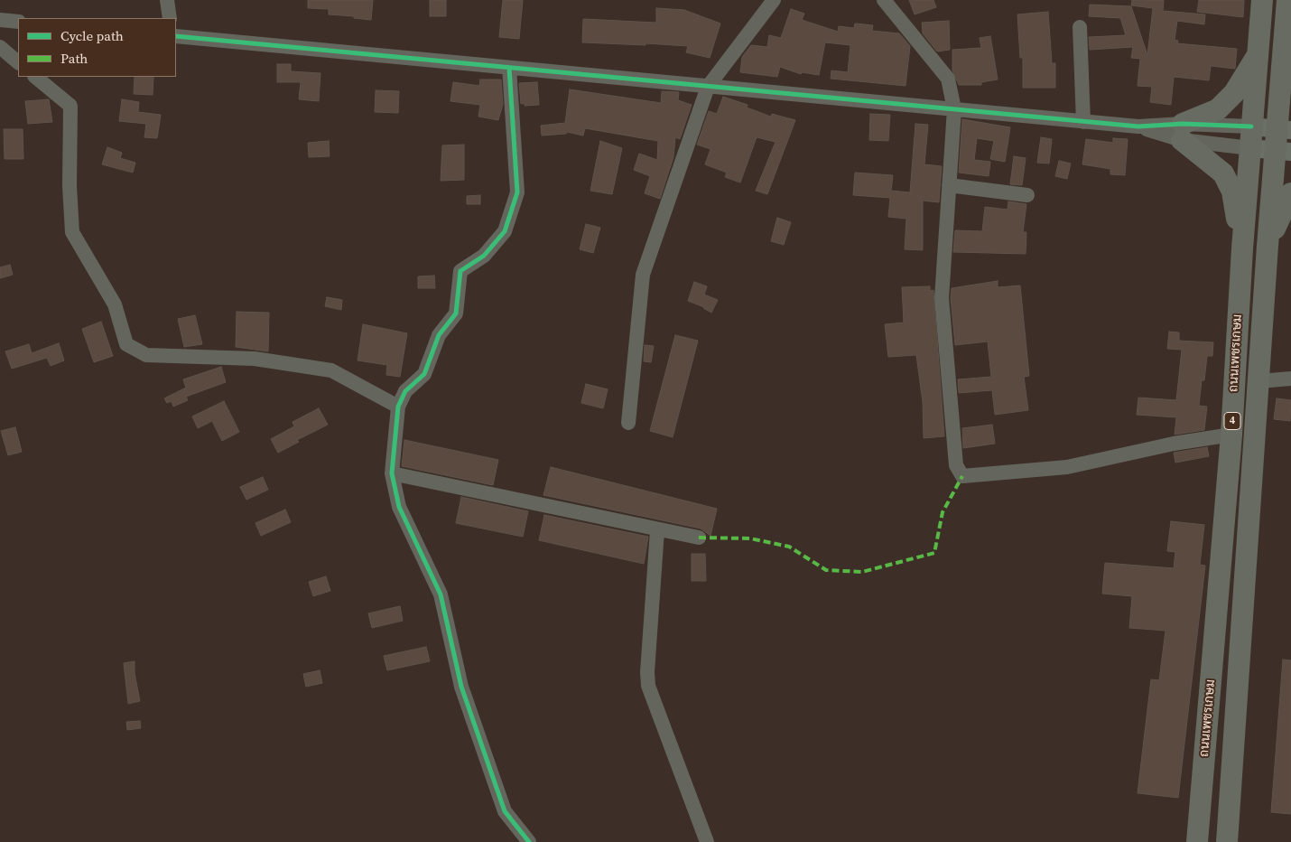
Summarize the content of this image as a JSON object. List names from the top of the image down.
{
  "streets": {
    "highway": ["ถนนเพชรเกษม", "4"]
  },
  "legend": ["Cycle path", "Path"]
}
